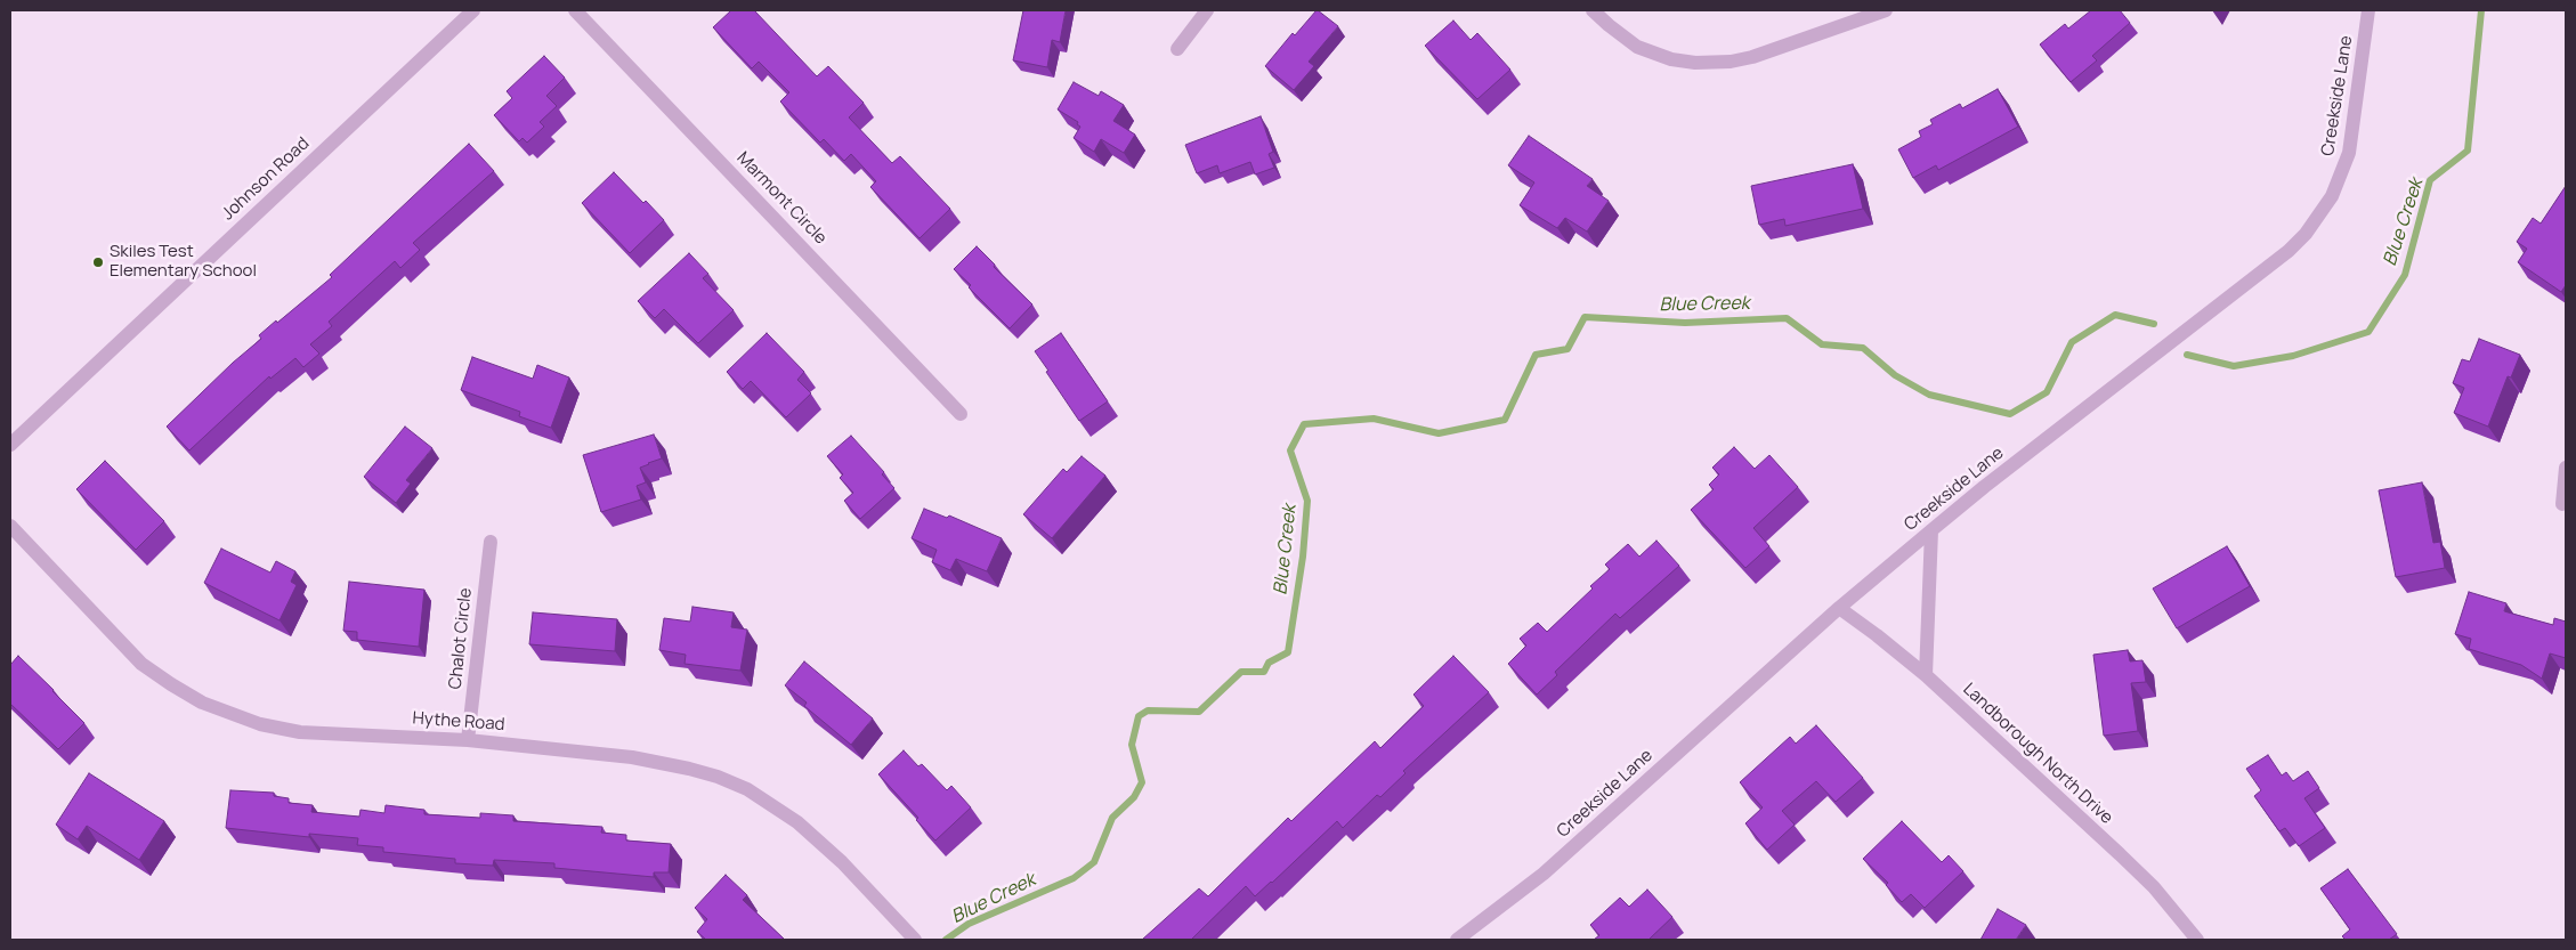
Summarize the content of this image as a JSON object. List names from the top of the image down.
{
  "streets": {
    "street": [
      "Creekside Lane",
      "Johnson Road",
      "Marmont Circle",
      "Chalot Circle",
      "Hythe Road",
      "Landborough North Drive"
    ]
  },
  "crossings": [
    ["Creekside Lane", "Landborough North Drive"],
    ["Chalot Circle", "Hythe Road"]
  ],
  "water": ["Blue Creek"],
  "places": ["Skiles Test Elementary School"]
}
